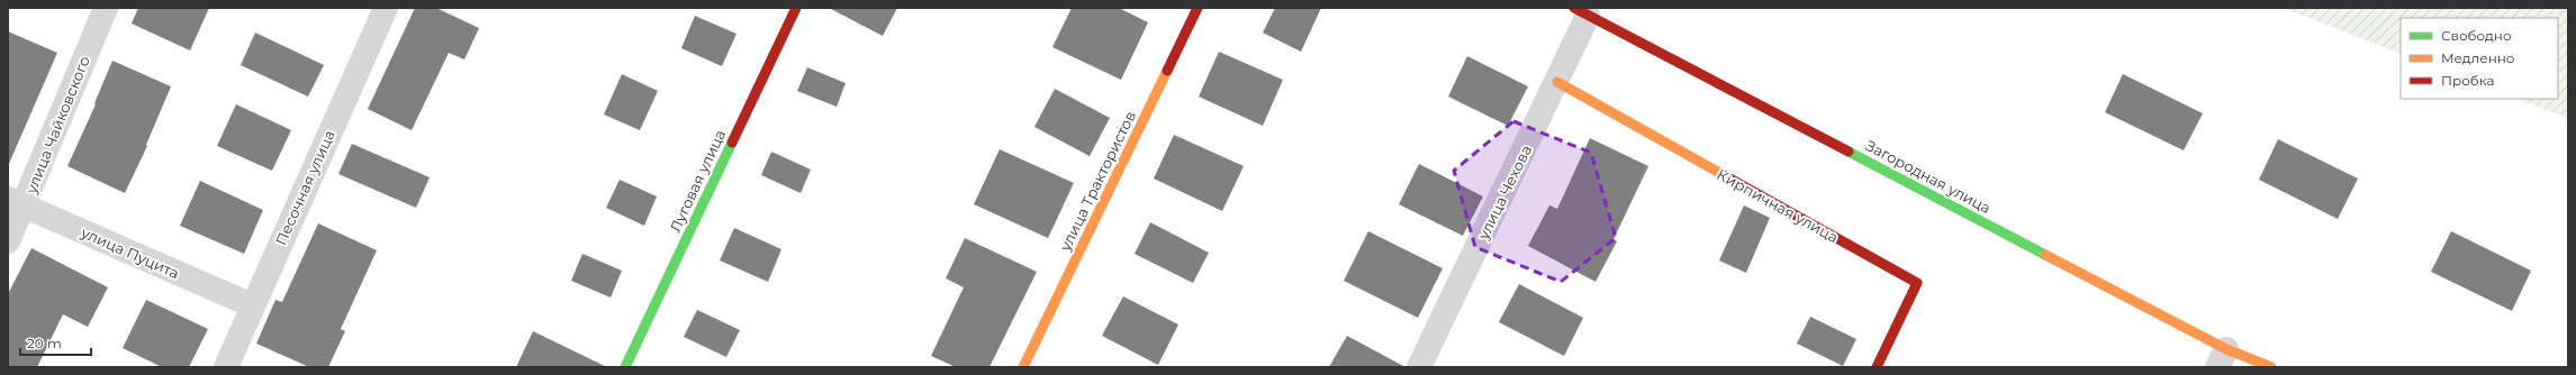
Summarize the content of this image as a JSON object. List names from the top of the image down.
{
  "streets": {
    "street": [
      "улица Чайковского",
      "Загородная улица",
      "Луговая улица",
      "улица Трактористов",
      "Песочная улица",
      "улица Чехова",
      "Кирпичная улица",
      "улица Пуцита"
    ]
  },
  "crossings": [
    ["улица Чайковского", "улица Пуцита"],
    ["Загородная улица", "улица Чехова"],
    ["Песочная улица", "улица Пуцита"],
    ["улица Чехова", "Кирпичная улица"]
  ],
  "legend": ["Свободно", "Медленно", "Пробка"],
  "scale_bar": "20 m"
}
